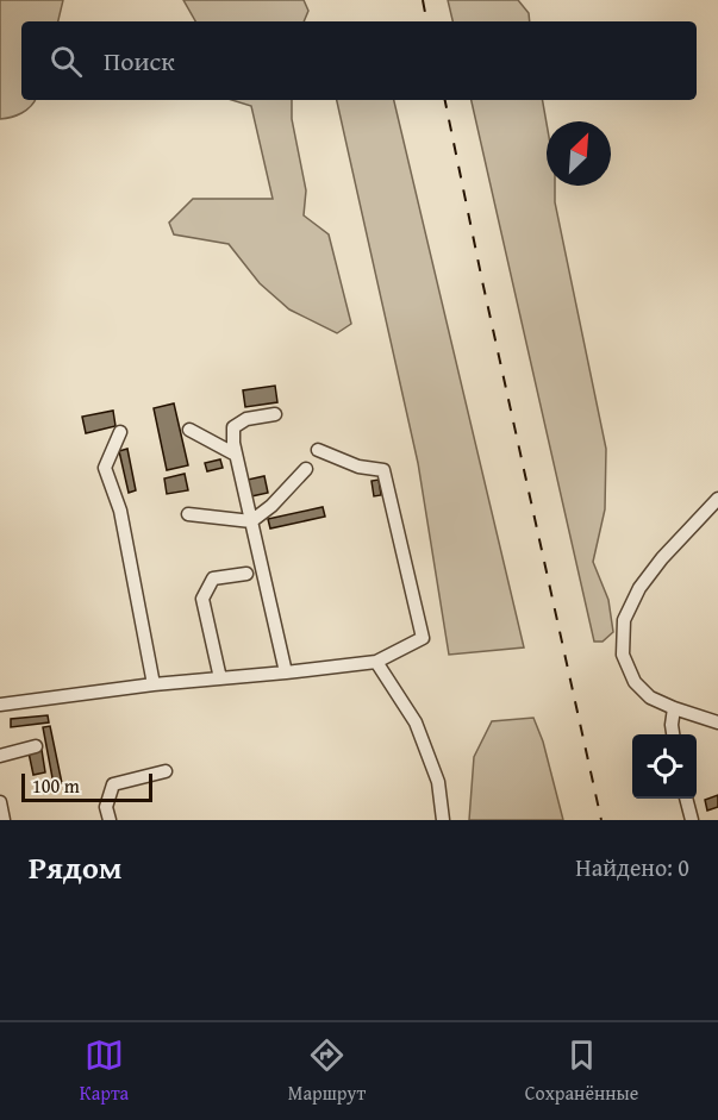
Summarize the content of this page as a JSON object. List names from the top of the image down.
{
  "scale_bar": "100 m",
  "north": "top right",
  "page": {
    "search": "Поиск",
    "scale": "100 m",
    "heading": ["Рядом", "Найдено: 0"],
    "nav": ["Карта", "Маршрут", "Сохранённые"]
  }
}
